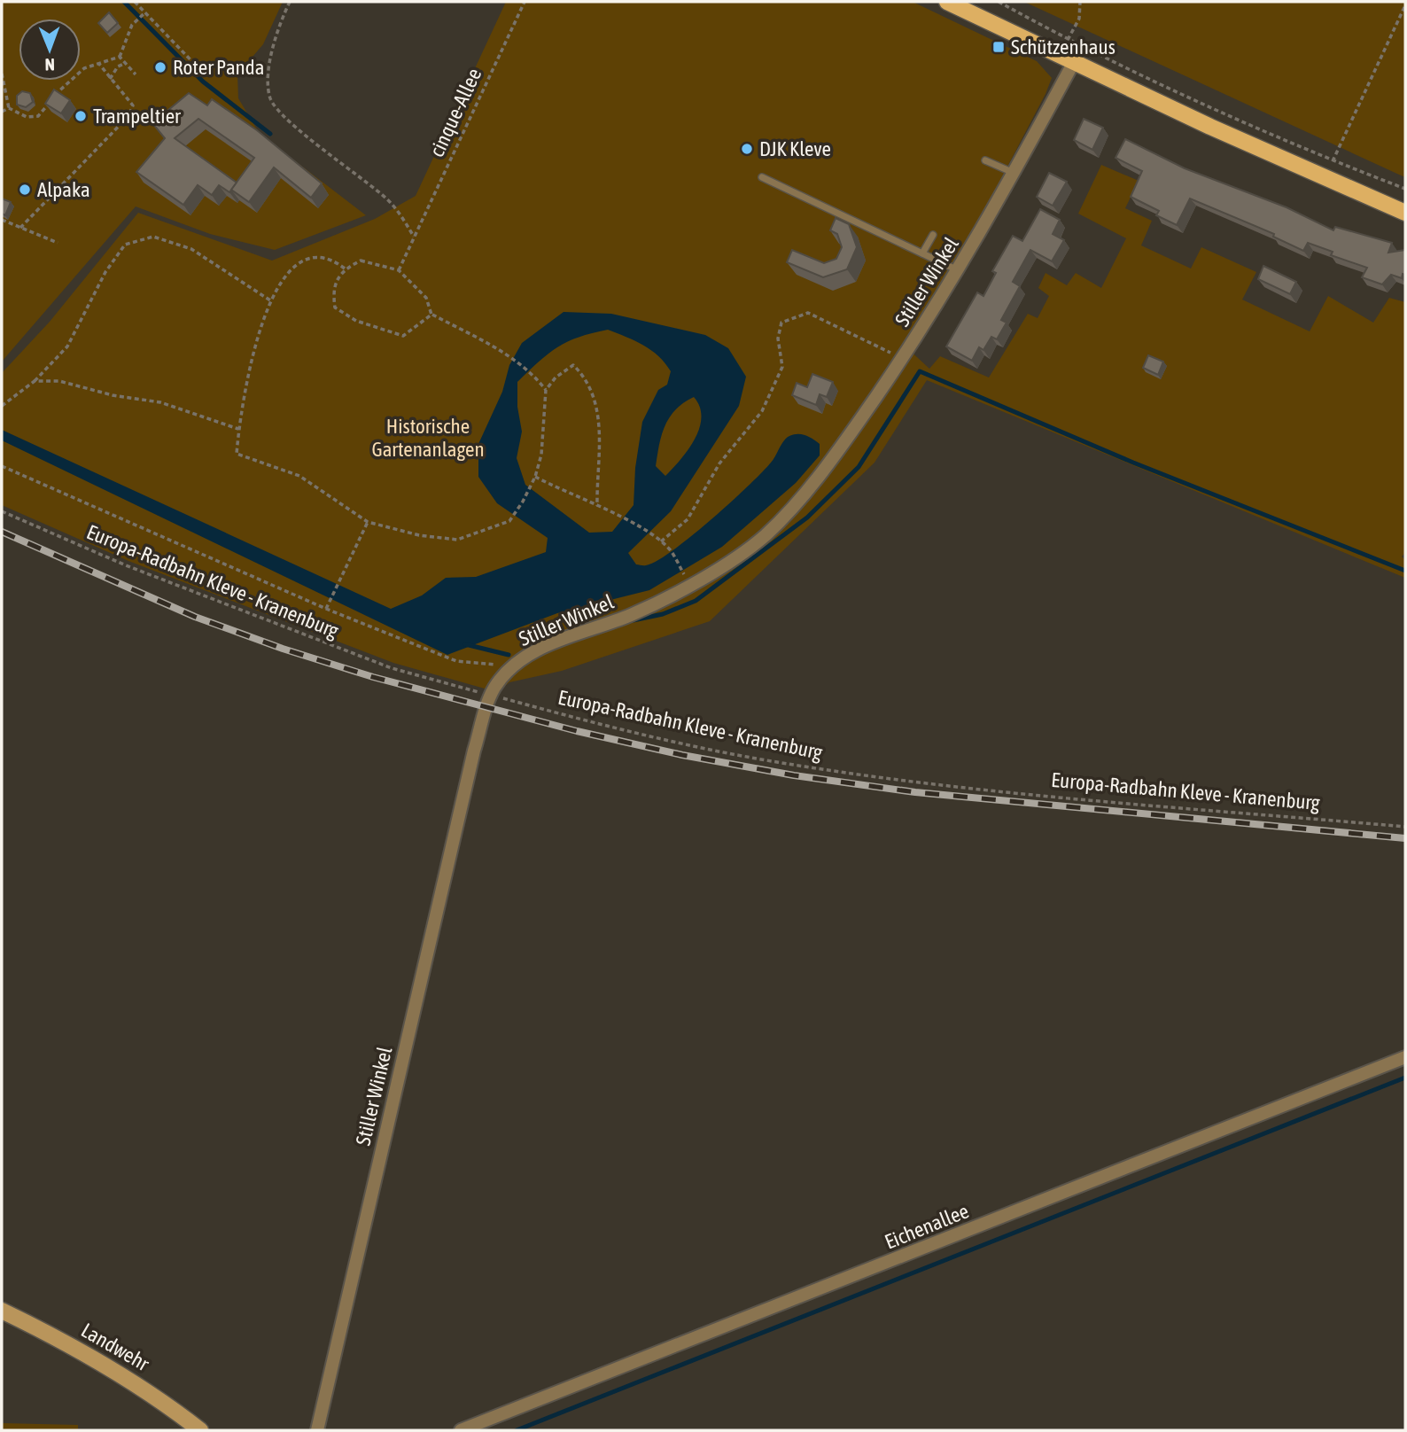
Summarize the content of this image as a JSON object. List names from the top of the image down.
{
  "streets": {
    "main road": ["Landwehr"],
    "street": ["Stiller Winkel", "Eichenallee"],
    "path": ["cinque-Allee", "Europa-Radbahn Kleve - Kranenburg"]
  },
  "crossings": [
    ["Stiller Winkel", "Europa-Radbahn Kleve - Kranenburg"]
  ],
  "parks": ["Historische Gartenanlagen"],
  "places": {
    "transit": ["Schützenhaus"],
    "other": [
      "Roter Panda",
      "Trampeltier",
      "DJK Kleve",
      "Alpaka"
    ]
  },
  "north": "bottom"
}
